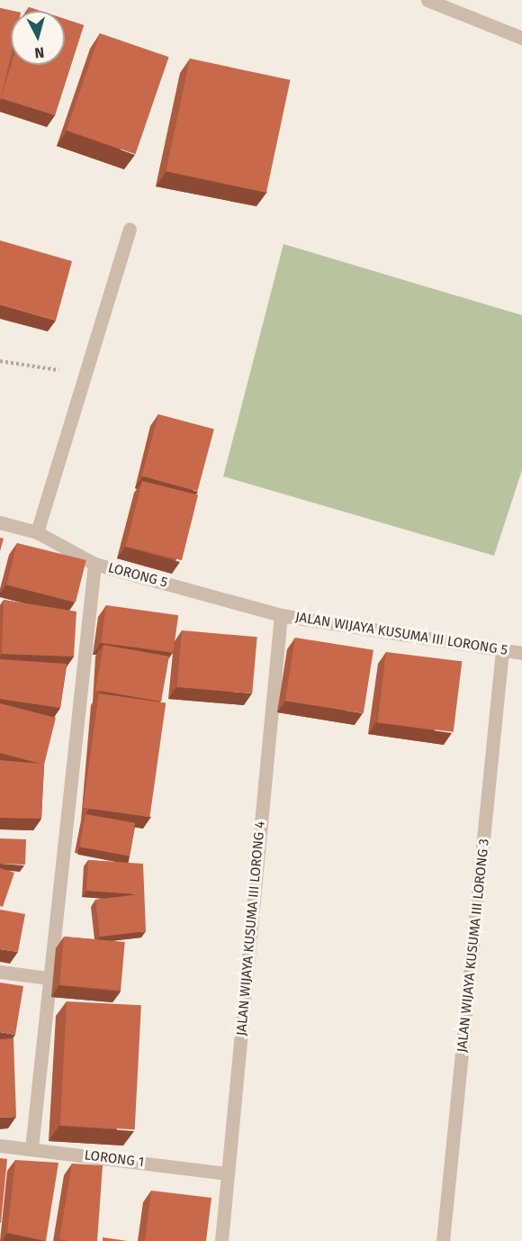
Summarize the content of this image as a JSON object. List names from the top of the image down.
{
  "streets": {
    "street": [
      "LORONG 5",
      "JALAN WIJAYA KUSUMA III LORONG 5",
      "JALAN WIJAYA KUSUMA III LORONG 4",
      "JALAN WIJAYA KUSUMA III LORONG 3",
      "LORONG 1"
    ]
  },
  "crossings": [
    ["LORONG 5", "JALAN WIJAYA KUSUMA III LORONG 5"],
    ["LORONG 5", "JALAN WIJAYA KUSUMA III LORONG 4"],
    ["JALAN WIJAYA KUSUMA III LORONG 5", "JALAN WIJAYA KUSUMA III LORONG 4"],
    ["JALAN WIJAYA KUSUMA III LORONG 5", "JALAN WIJAYA KUSUMA III LORONG 3"],
    ["JALAN WIJAYA KUSUMA III LORONG 4", "LORONG 1"]
  ],
  "north": "bottom"
}
